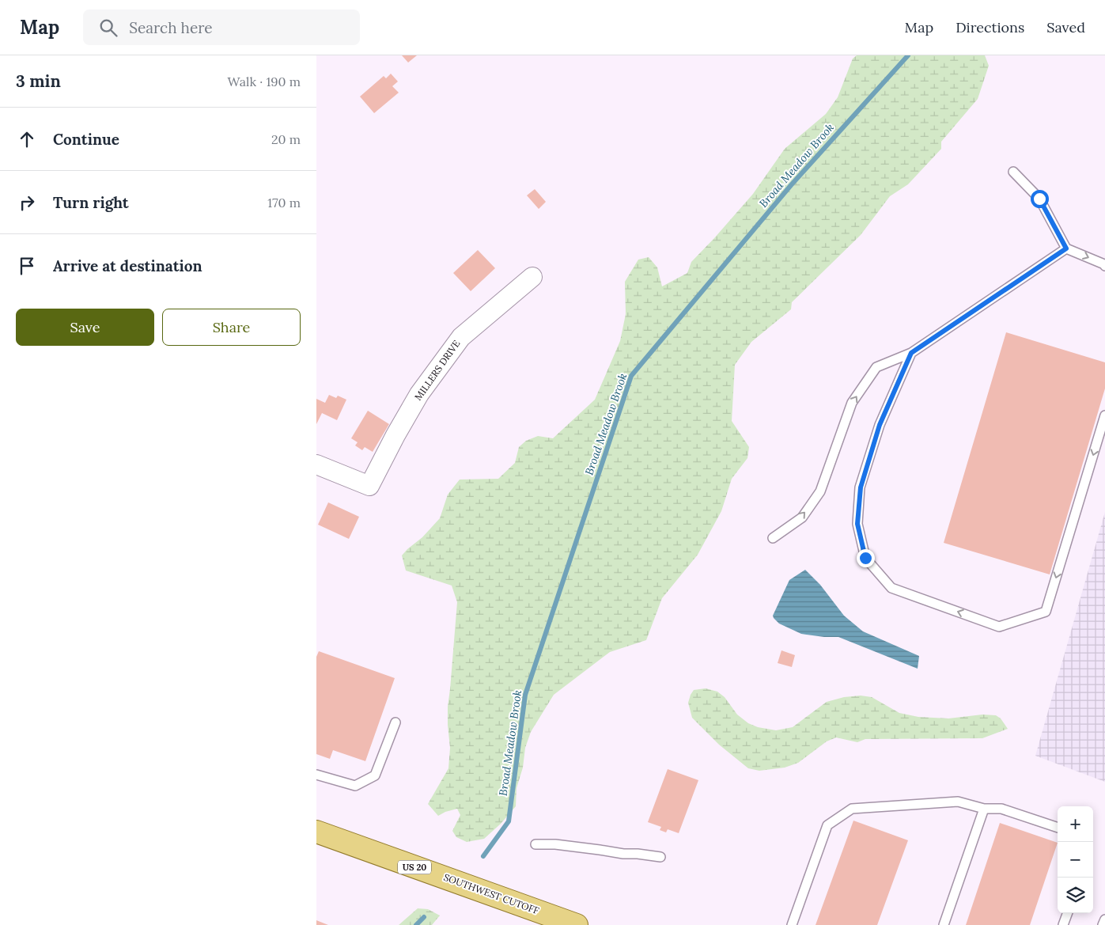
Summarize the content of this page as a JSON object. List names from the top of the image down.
{
  "streets": {
    "main road": ["US 20", "SOUTHWEST CUTOFF"],
    "street": ["MILLERS DRIVE"]
  },
  "water": ["Broad Meadow Brook"],
  "page": {
    "header": "Map",
    "search": "Search here",
    "nav": ["Map", "Directions", "Saved"],
    "heading": ["3 min", "Walk · 190 m"],
    "list": [
      ["Continue", "20 m"],
      ["Turn right", "170 m"],
      "Arrive at destination"
    ],
    "buttons": ["Save", "Share"],
    "map_buttons": ["+", "−"]
  }
}
